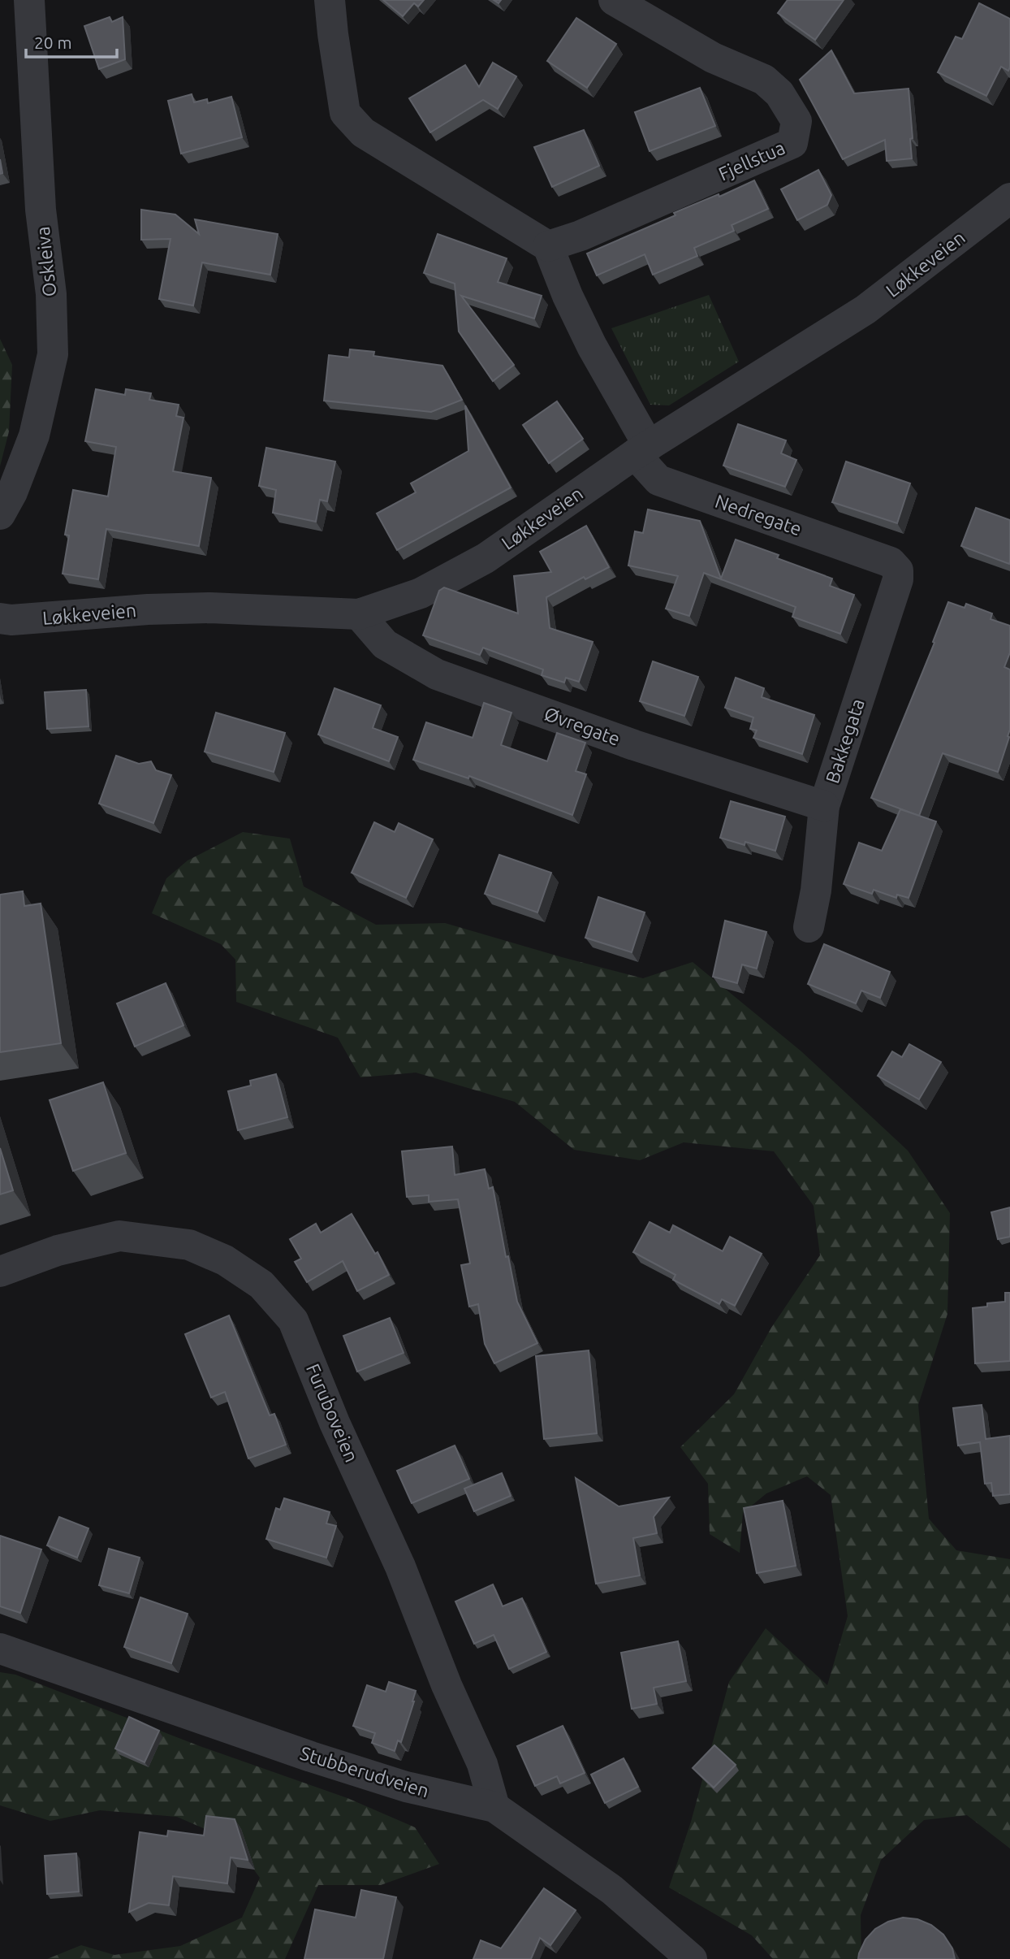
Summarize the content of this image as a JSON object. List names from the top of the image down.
{
  "streets": {
    "street": [
      "Fjellstua",
      "Oskleiva",
      "Løkkeveien",
      "Nedregate",
      "Øvregate",
      "Bakkegata",
      "Furuboveien",
      "Stubberudveien"
    ]
  },
  "crossings": [
    ["Løkkeveien", "Nedregate"],
    ["Løkkeveien", "Øvregate"],
    ["Nedregate", "Bakkegata"],
    ["Øvregate", "Bakkegata"],
    ["Furuboveien", "Stubberudveien"]
  ],
  "scale_bar": "20 m"
}
